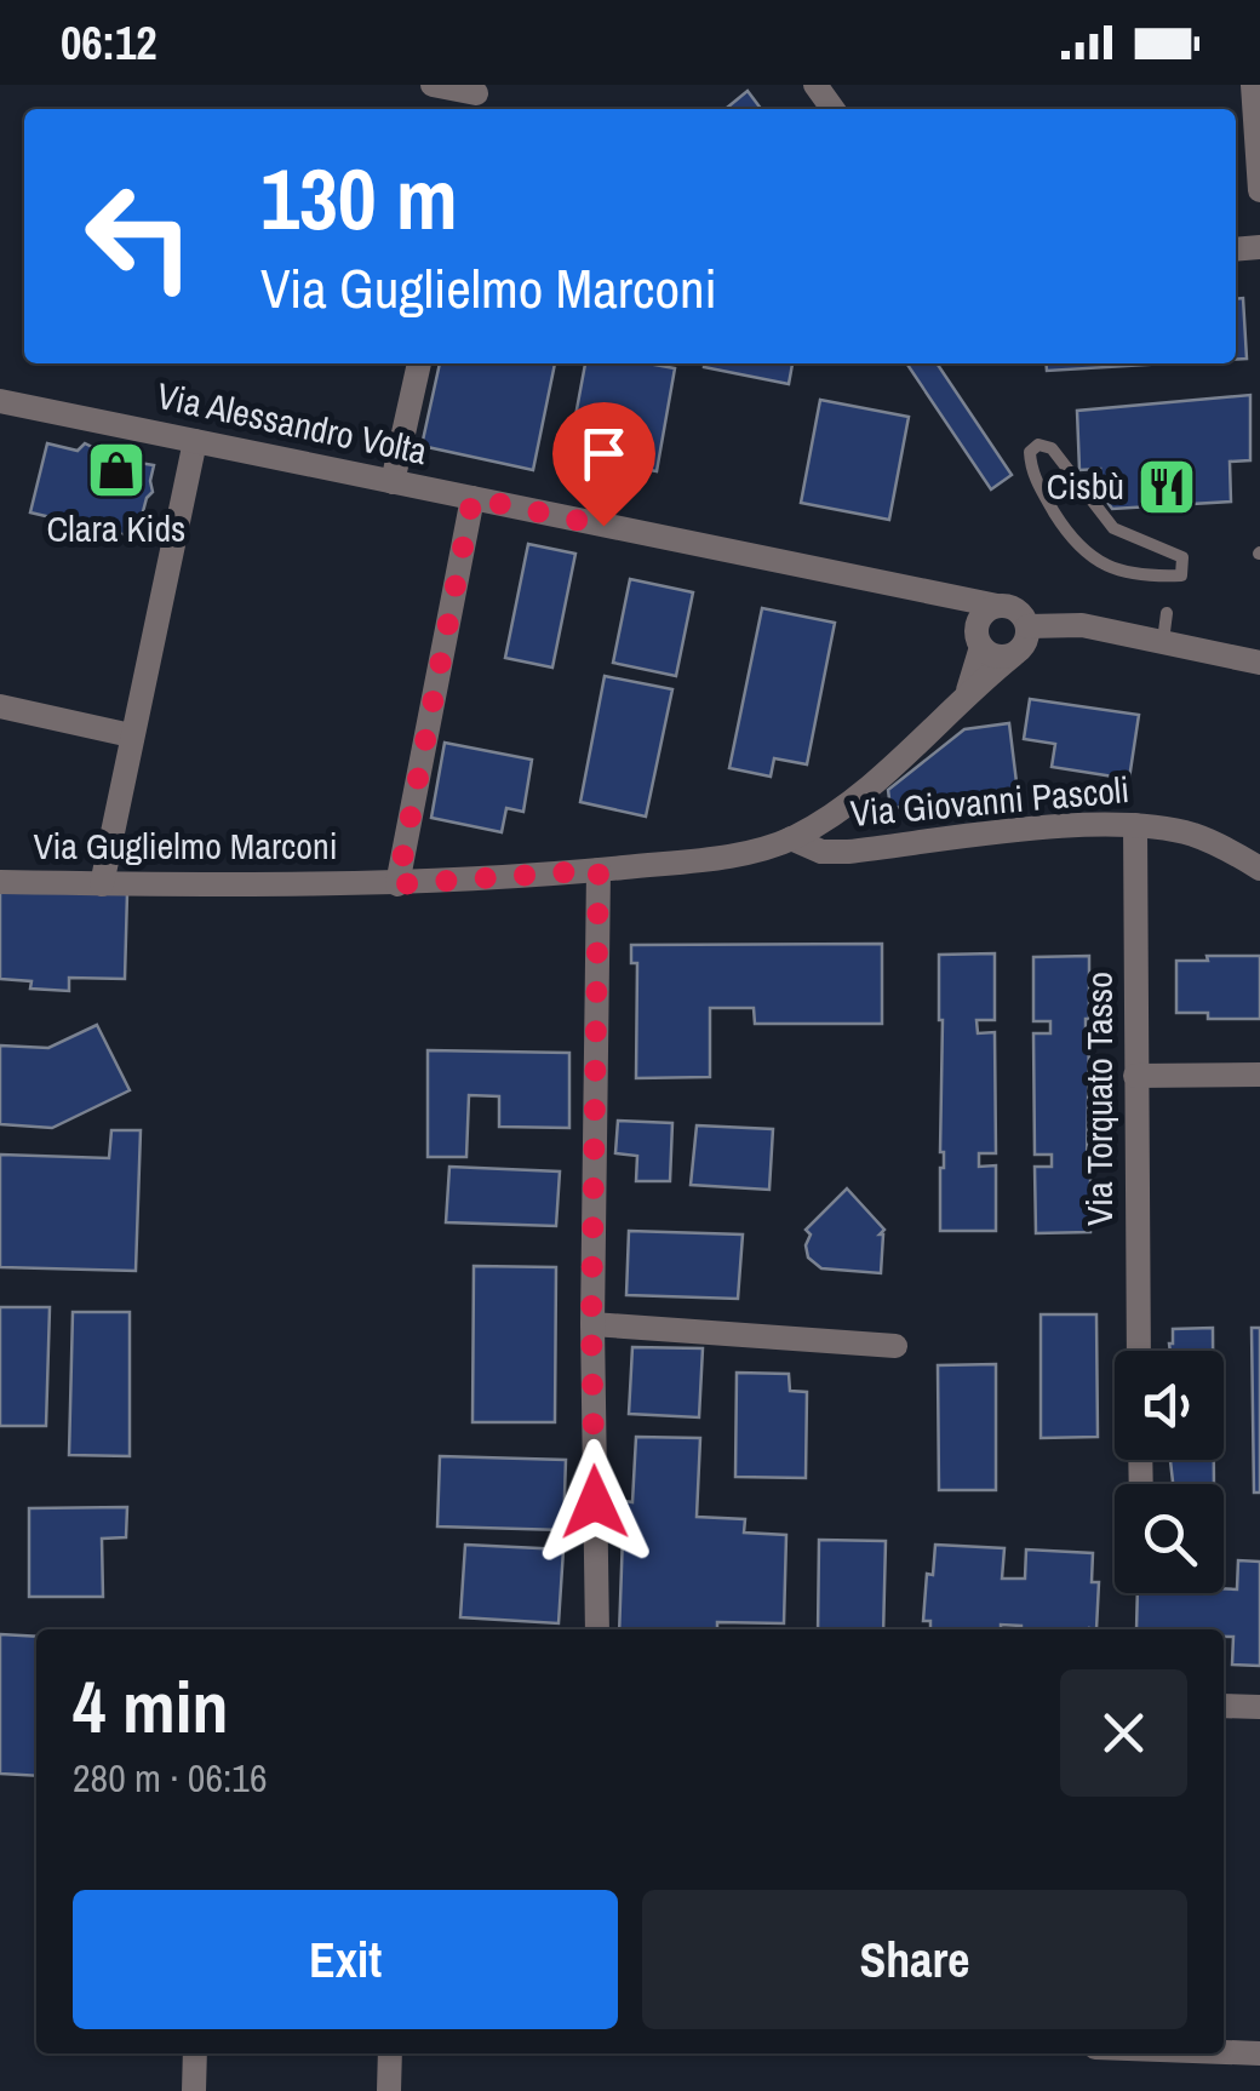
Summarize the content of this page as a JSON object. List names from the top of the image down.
{
  "streets": {
    "street": [
      "Via Alessandro Volta",
      "Via Giovanni Pascoli",
      "Via Guglielmo Marconi",
      "Via Torquato Tasso"
    ]
  },
  "crossings": [
    ["Via Alessandro Volta", "Via Guglielmo Marconi"],
    ["Via Giovanni Pascoli", "Via Guglielmo Marconi"],
    ["Via Giovanni Pascoli", "Via Torquato Tasso"]
  ],
  "places": {
    "shop": ["Clara Kids"],
    "restaurant": ["Cisbù"]
  },
  "page": {
    "status": "06:12",
    "turn": ["130 m", "Via Guglielmo Marconi"],
    "heading": ["4 min", "280 m · 06:16"],
    "buttons": ["Exit", "Share"]
  }
}
